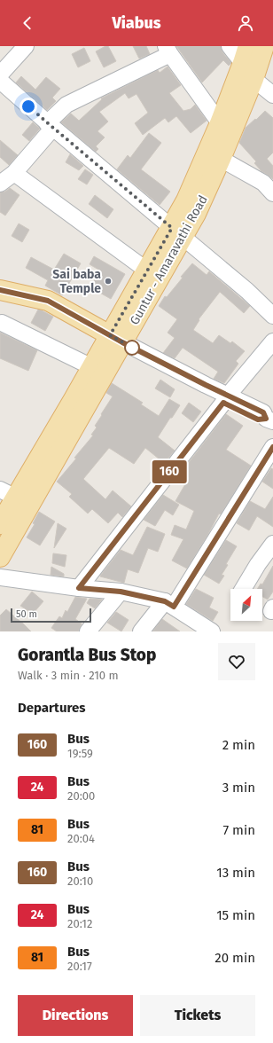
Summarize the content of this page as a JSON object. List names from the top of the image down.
{
  "streets": {
    "main road": ["Guntur - Amaravathi Road"]
  },
  "places": ["Sai baba Temple"],
  "lines": ["bus line 160"],
  "scale_bar": "50 m",
  "north": "top right",
  "page": {
    "header": "Viabus",
    "on_map": "160",
    "scale": "50 m",
    "heading": [
      ["Gorantla Bus Stop", "Walk · 3 min · 210 m"],
      "Departures"
    ],
    "list": [
      {
        "mark": "160",
        "name": "Bus",
        "note": "19:59",
        "value": "2 min"
      },
      {
        "mark": "24",
        "name": "Bus",
        "note": "20:00",
        "value": "3 min"
      },
      {
        "mark": "81",
        "name": "Bus",
        "note": "20:04",
        "value": "7 min"
      },
      {
        "mark": "160",
        "name": "Bus",
        "note": "20:10",
        "value": "13 min"
      },
      {
        "mark": "24",
        "name": "Bus",
        "note": "20:12",
        "value": "15 min"
      },
      {
        "mark": "81",
        "name": "Bus",
        "note": "20:17",
        "value": "20 min"
      }
    ],
    "buttons": ["Directions", "Tickets"]
  }
}
